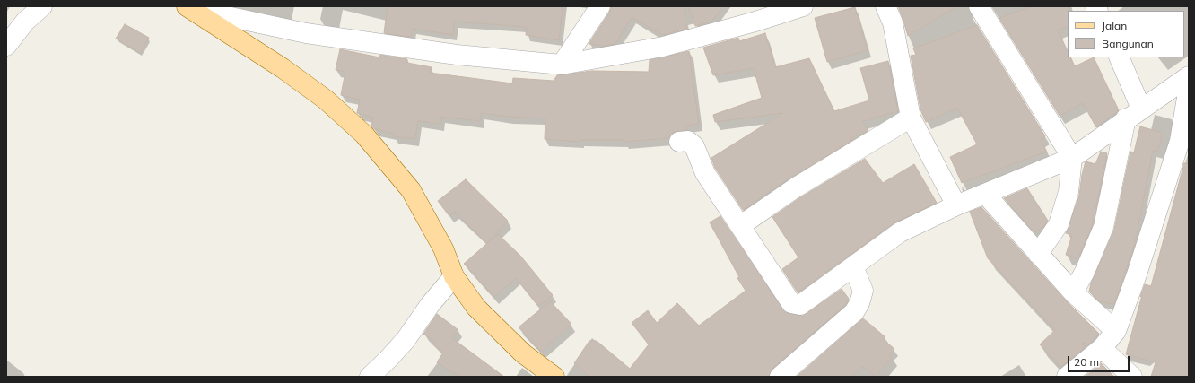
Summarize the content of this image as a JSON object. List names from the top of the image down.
{
  "legend": ["Jalan", "Bangunan"],
  "scale_bar": "20 m"
}
